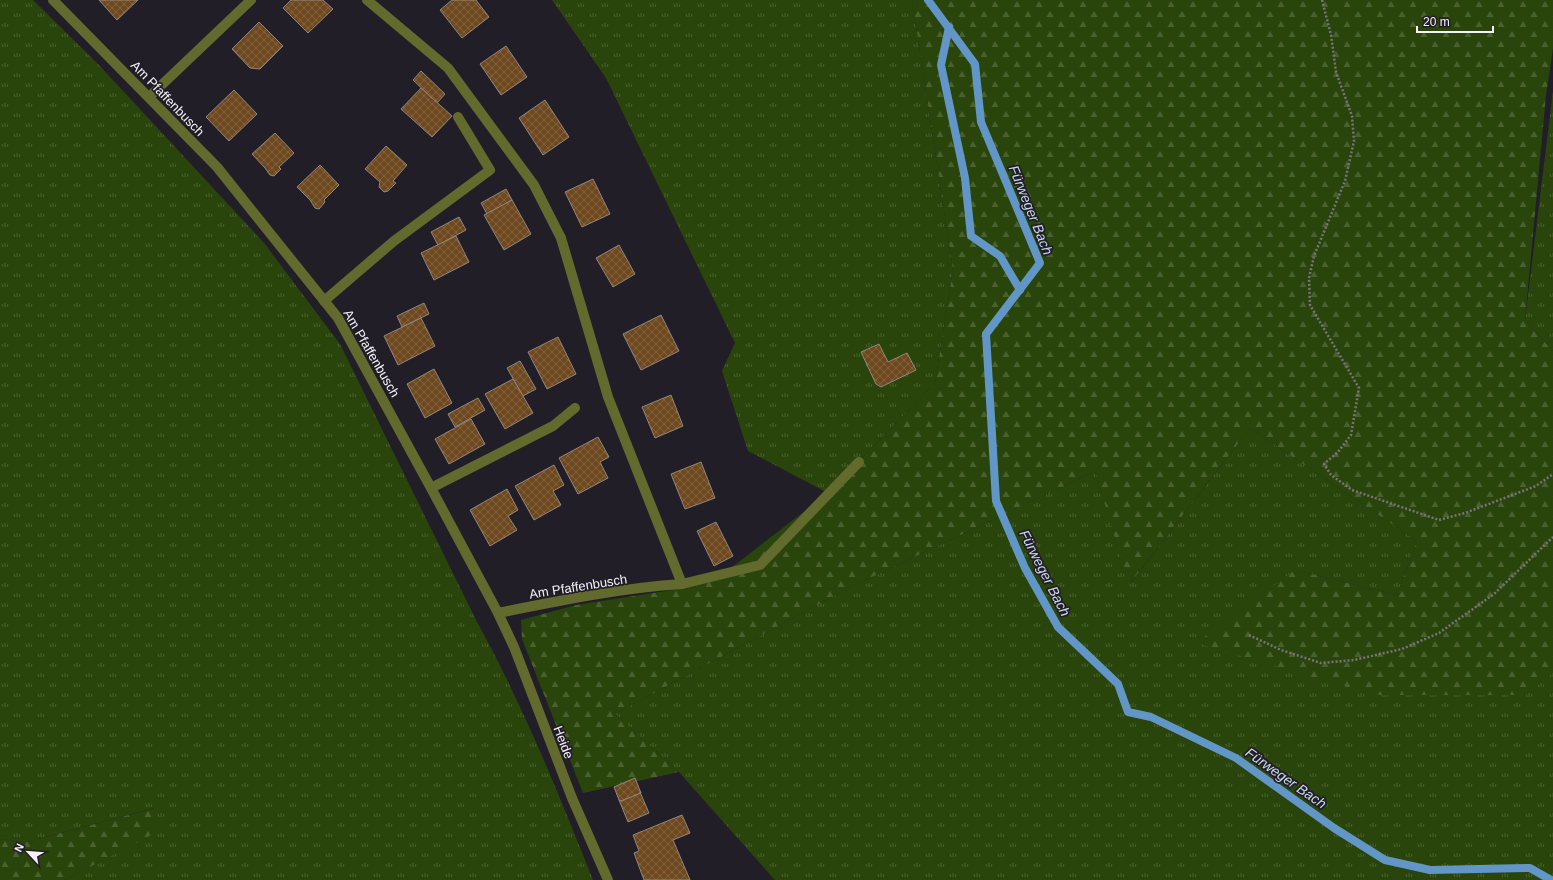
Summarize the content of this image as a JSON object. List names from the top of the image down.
{
  "streets": {
    "street": ["Am Pfaffenbusch", "Heide"]
  },
  "crossings": [
    ["Am Pfaffenbusch", "Heide"]
  ],
  "water": ["Fürweger Bach"],
  "scale_bar": "20 m",
  "north": "top left"
}
